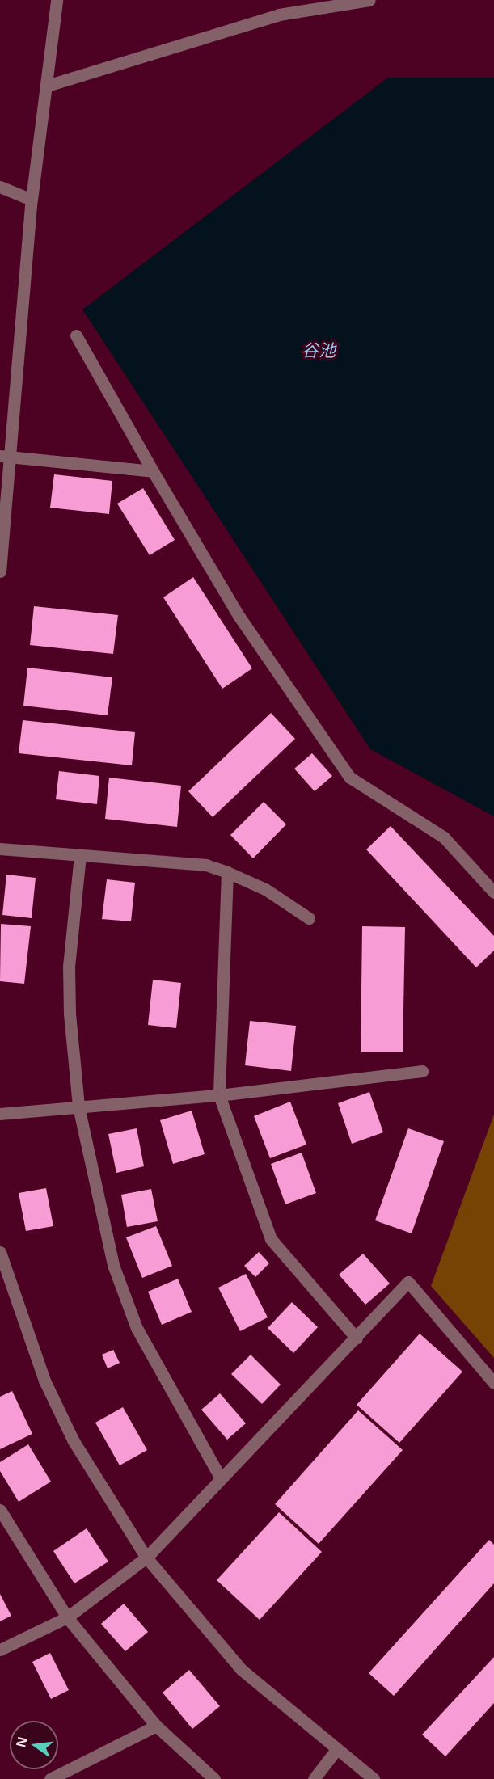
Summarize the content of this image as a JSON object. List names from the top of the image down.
{
  "water": ["谷池"],
  "north": "left"
}
